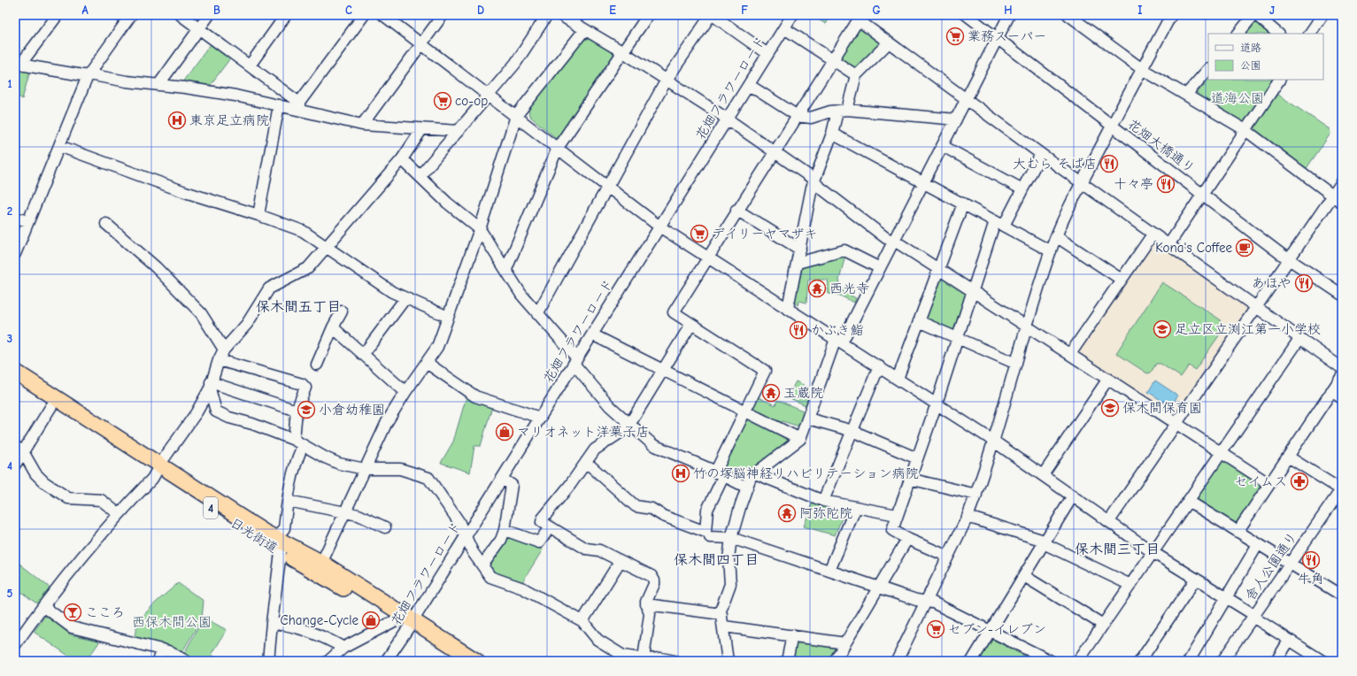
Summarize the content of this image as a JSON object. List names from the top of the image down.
{
  "streets": {
    "highway": ["4", "日光街道"],
    "street": ["花畑フラワーロード", "花畑大橋通り", "舎人公園通り"]
  },
  "crossings": [
    ["花畑フラワーロード", "日光街道"],
    ["4", "日光街道"]
  ],
  "districts": ["保木間五丁目", "保木間三丁目", "保木間四丁目"],
  "parks": ["道海公園", "西保木間公園"],
  "places": {
    "supermarket": [
      "業務スーパー",
      "co-op",
      "デイリーヤマザキ",
      "セブン-イレブン"
    ],
    "hospital": ["東京足立病院", "竹の塚脳神経リハビリテーション病院"],
    "restaurant": [
      "大むら そば店",
      "十々亭",
      "あほや",
      "かぶき鮨",
      "牛角"
    ],
    "cafe": ["Kona's Coffee"],
    "temple": ["西光寺", "玉蔵院", "阿弥陀院"],
    "school or university": ["足立区立渕江第一小学校", "保木間保育園", "小倉幼稚園"],
    "shop": ["マリオネット洋菓子店", "Change-Cycle"],
    "pharmacy": ["セイムス"],
    "bar": ["こころ"]
  },
  "legend": ["道路", "公園"],
  "grid": {
    "columns": [
      "A",
      "B",
      "C",
      "D",
      "E",
      "F",
      "G",
      "H",
      "I",
      "J"
    ],
    "rows": [
      "1",
      "2",
      "3",
      "4",
      "5"
    ]
  }
}
